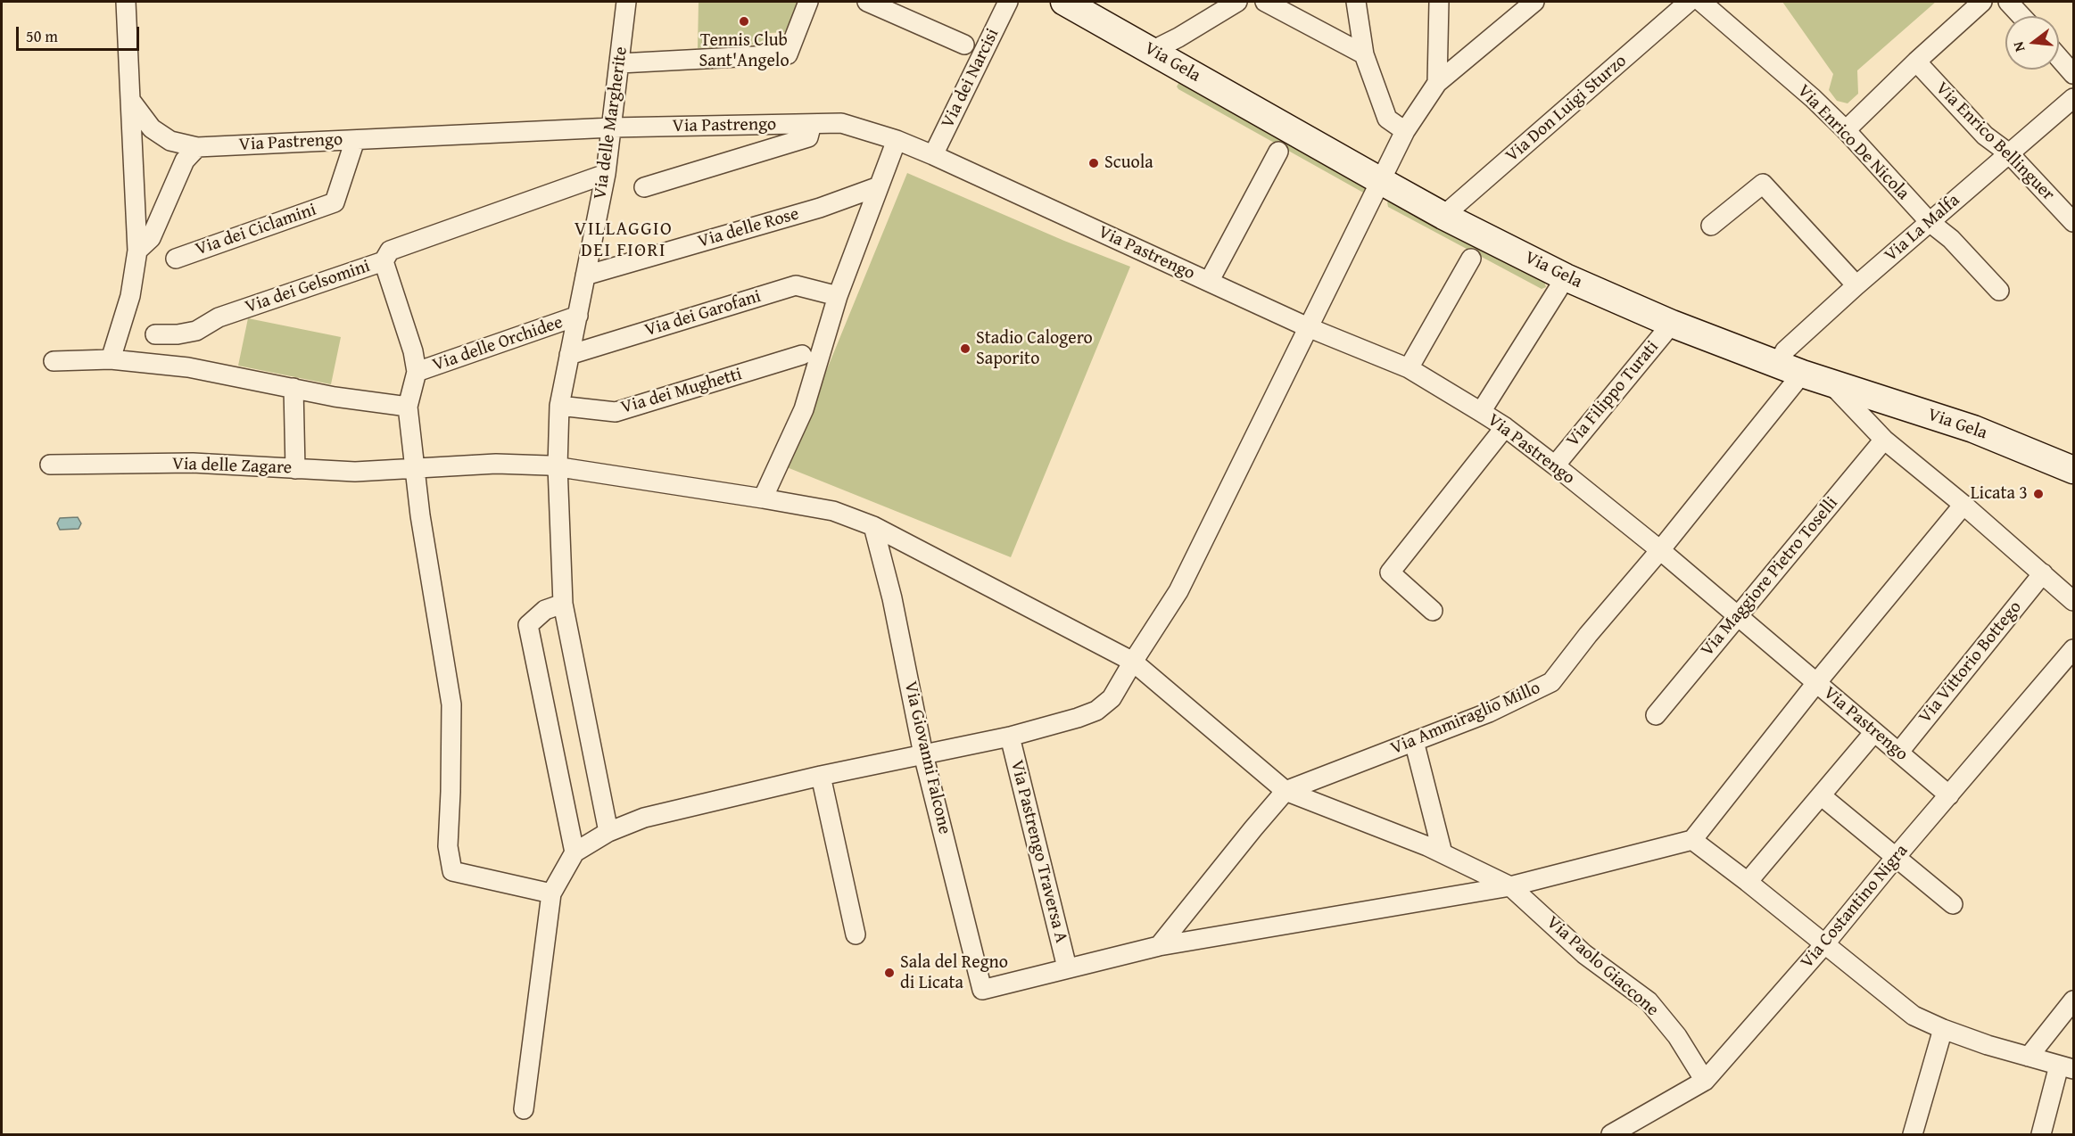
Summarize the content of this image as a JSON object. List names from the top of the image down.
{
  "streets": {
    "main road": ["Via Gela"],
    "street": [
      "Via dei Narcisi",
      "Via Don Luigi Sturzo",
      "Via delle Margherite",
      "Via Pastrengo",
      "Via Enrico Bellinguer",
      "Via Enrico De Nicola",
      "Via delle Rose",
      "Via La Malfa",
      "Via dei Ciclamini",
      "Via dei Gelsomini",
      "Via dei Garofani",
      "Via delle Orchidee",
      "Via dei Mughetti",
      "Via Filippo Turati",
      "Via delle Zagare",
      "Via Maggiore Pietro Toselli",
      "Via Vittorio Bottego",
      "Via Ammiraglio Millo",
      "Via Giovanni Falcone",
      "Via Pastrengo Traversa A",
      "Via Costantino Nigra",
      "Via Paolo Giaccone"
    ]
  },
  "crossings": [
    ["Via Gela", "Via Don Luigi Sturzo"],
    ["Via Gela", "Via La Malfa"],
    ["Via Gela", "Via Filippo Turati"],
    ["Via Gela", "Via Ammiraglio Millo"],
    ["Via dei Narcisi", "Via Pastrengo"],
    ["Via delle Margherite", "Via Pastrengo"],
    ["Via delle Margherite", "Via delle Rose"],
    ["Via delle Margherite", "Via dei Gelsomini"],
    ["Via delle Margherite", "Via dei Garofani"],
    ["Via delle Margherite", "Via delle Orchidee"],
    ["Via delle Margherite", "Via dei Mughetti"],
    ["Via delle Margherite", "Via delle Zagare"],
    ["Via Pastrengo", "Via dei Ciclamini"],
    ["Via Pastrengo", "Via Filippo Turati"],
    ["Via Pastrengo", "Via Maggiore Pietro Toselli"],
    ["Via Pastrengo", "Via Vittorio Bottego"],
    ["Via Pastrengo", "Via Ammiraglio Millo"],
    ["Via Pastrengo", "Via Costantino Nigra"],
    ["Via Enrico Bellinguer", "Via La Malfa"],
    ["Via Enrico De Nicola", "Via La Malfa"],
    ["Via delle Zagare", "Via Giovanni Falcone"],
    ["Via delle Zagare", "Via Paolo Giaccone"],
    ["Via Ammiraglio Millo", "Via Paolo Giaccone"],
    ["Via Giovanni Falcone", "Via Pastrengo Traversa A"],
    ["Via Giovanni Falcone", "Via Paolo Giaccone"],
    ["Via Costantino Nigra", "Via Paolo Giaccone"]
  ],
  "districts": ["VILLAGGIO DEI FIORI"],
  "places": [
    "Tennis Club Sant'Angelo",
    "Scuola",
    "Stadio Calogero Saporito",
    "Licata 3",
    "Sala del Regno di Licata"
  ],
  "scale_bar": "50 m",
  "north": "left"
}
